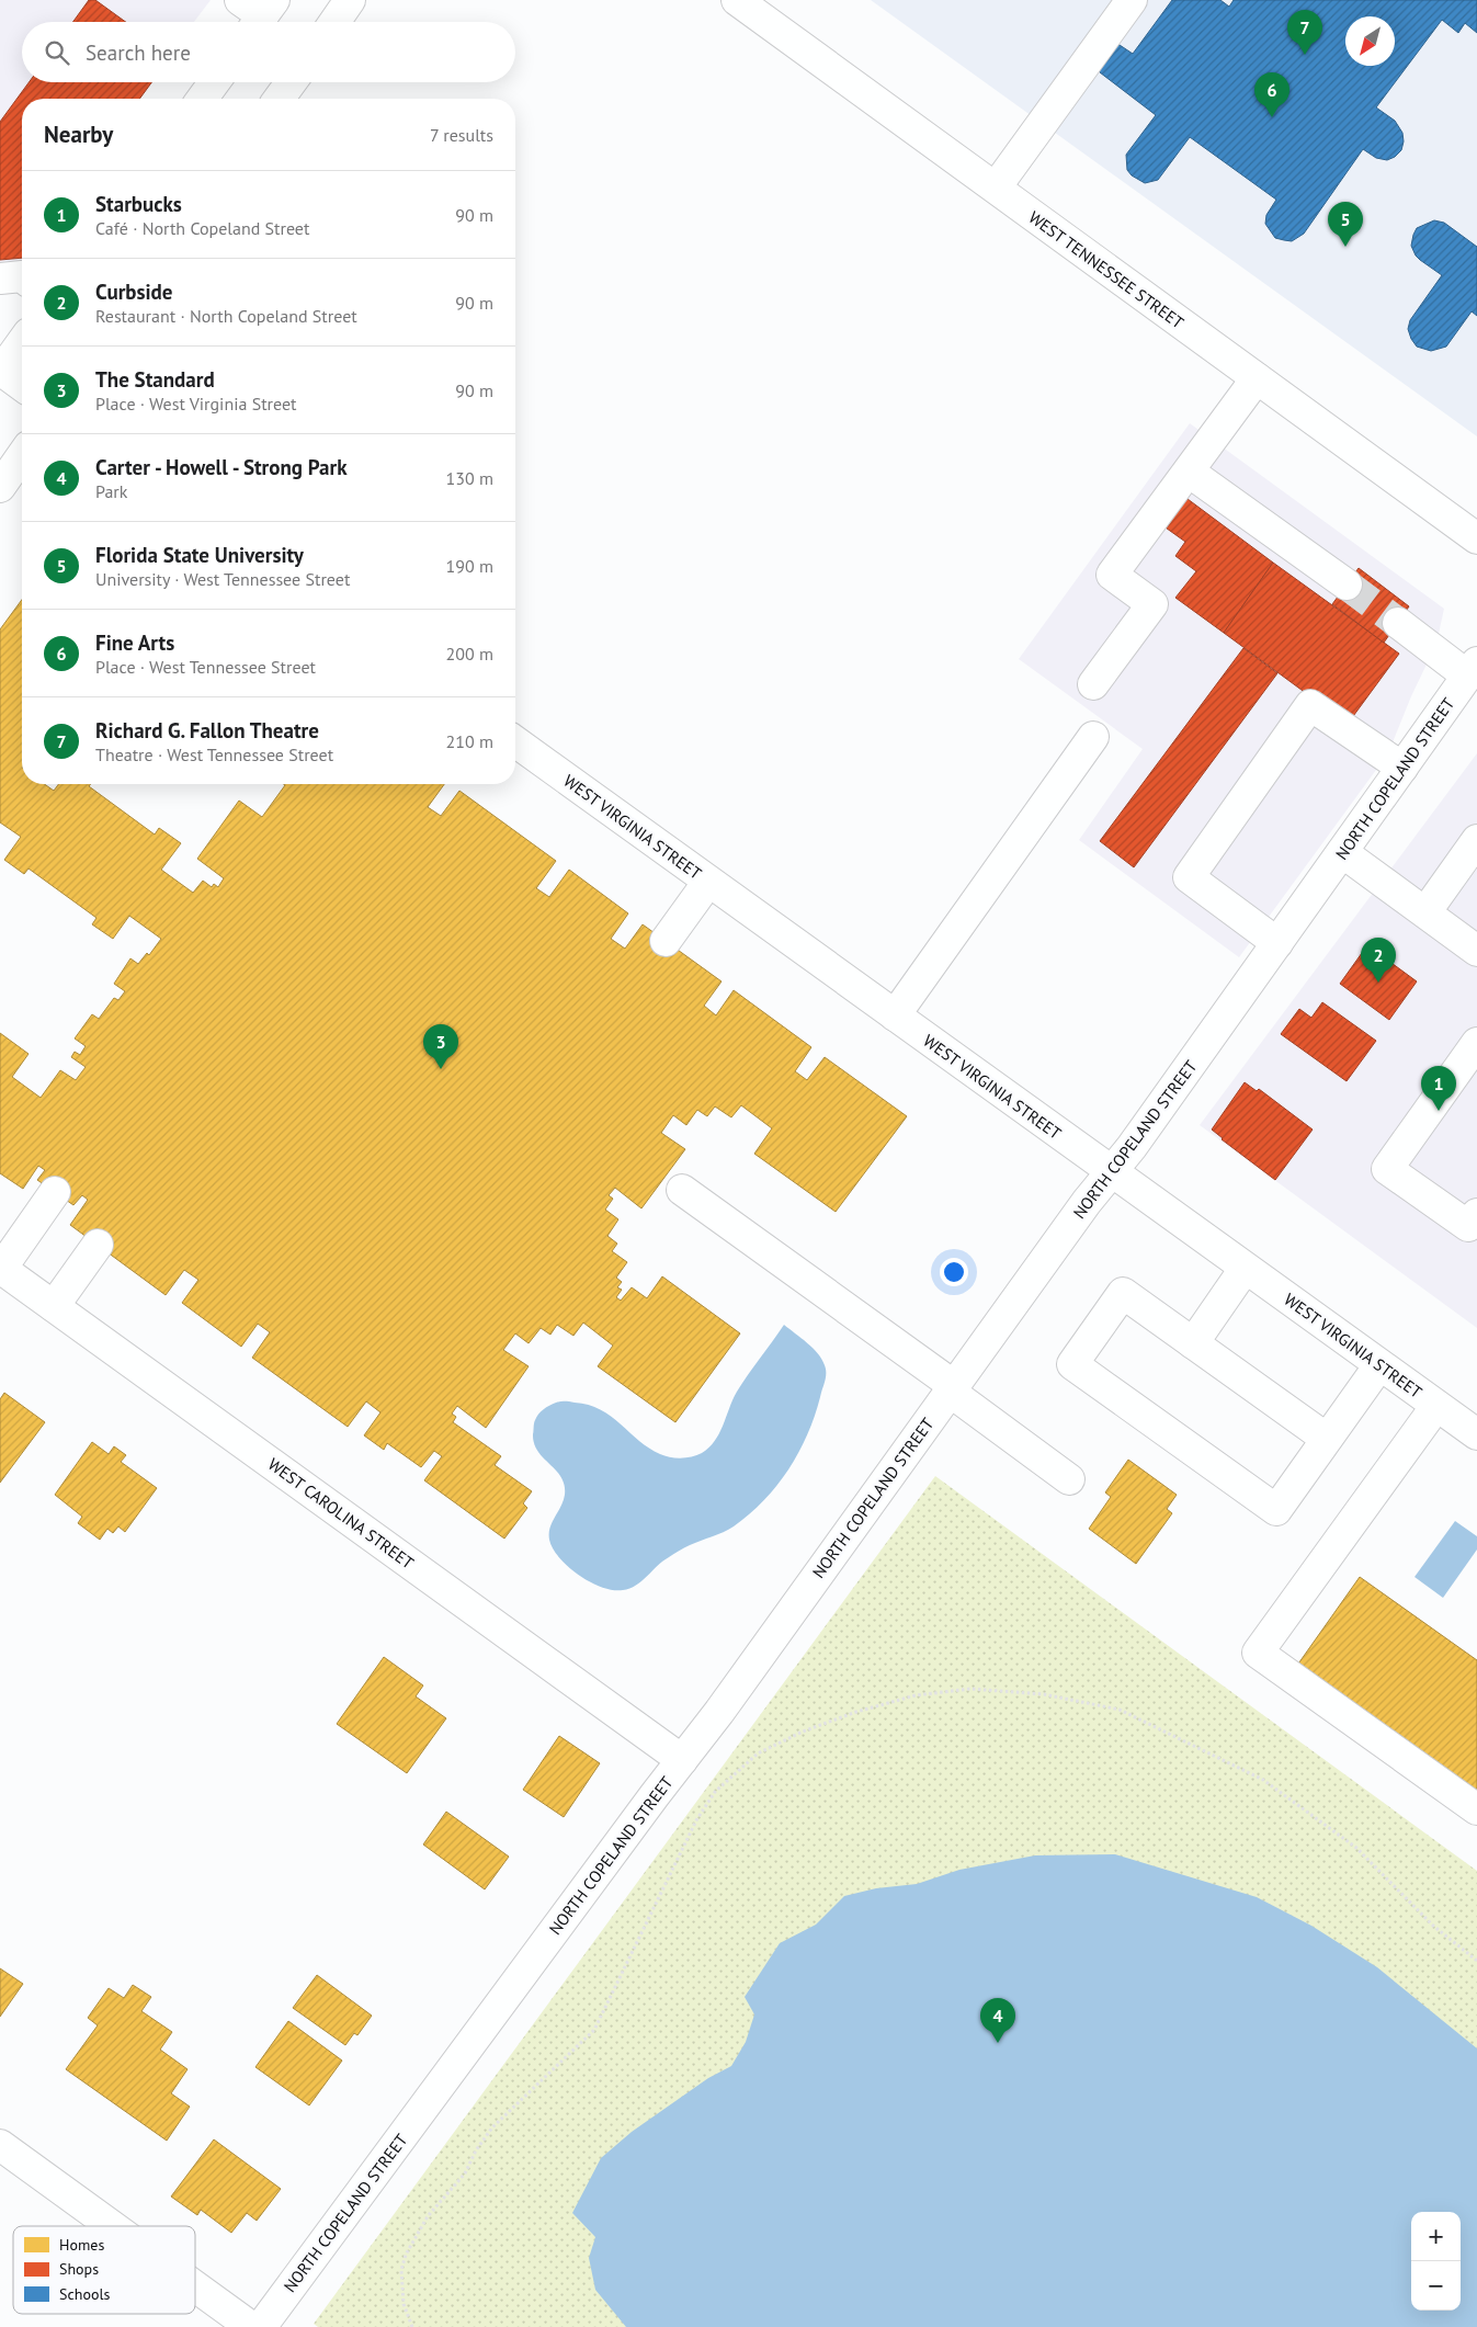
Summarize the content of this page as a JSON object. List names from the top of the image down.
{
  "streets": {
    "street": [
      "WEST TENNESSEE STREET",
      "NORTH COPELAND STREET",
      "WEST VIRGINIA STREET",
      "WEST CAROLINA STREET"
    ]
  },
  "crossings": [
    ["NORTH COPELAND STREET", "WEST VIRGINIA STREET"],
    ["NORTH COPELAND STREET", "WEST CAROLINA STREET"]
  ],
  "legend": ["Homes", "Shops", "Schools"],
  "north": "bottom left",
  "page": {
    "pins": [
      "7",
      "6",
      "5",
      "2",
      "3",
      "1",
      "4"
    ],
    "search": "Search here",
    "heading": ["Nearby", "7 results"],
    "list": [
      {
        "mark": "1",
        "name": "Starbucks",
        "note": "Café · North Copeland Street",
        "value": "90 m"
      },
      {
        "mark": "2",
        "name": "Curbside",
        "note": "Restaurant · North Copeland Street",
        "value": "90 m"
      },
      {
        "mark": "3",
        "name": "The Standard",
        "note": "Place · West Virginia Street",
        "value": "90 m"
      },
      {
        "mark": "4",
        "name": "Carter - Howell - Strong Park",
        "note": "Park",
        "value": "130 m"
      },
      {
        "mark": "5",
        "name": "Florida State University",
        "note": "University · West Tennessee Street",
        "value": "190 m"
      },
      {
        "mark": "6",
        "name": "Fine Arts",
        "note": "Place · West Tennessee Street",
        "value": "200 m"
      },
      {
        "mark": "7",
        "name": "Richard G. Fallon Theatre",
        "note": "Theatre · West Tennessee Street",
        "value": "210 m"
      }
    ],
    "map_buttons": ["+", "−"]
  }
}
